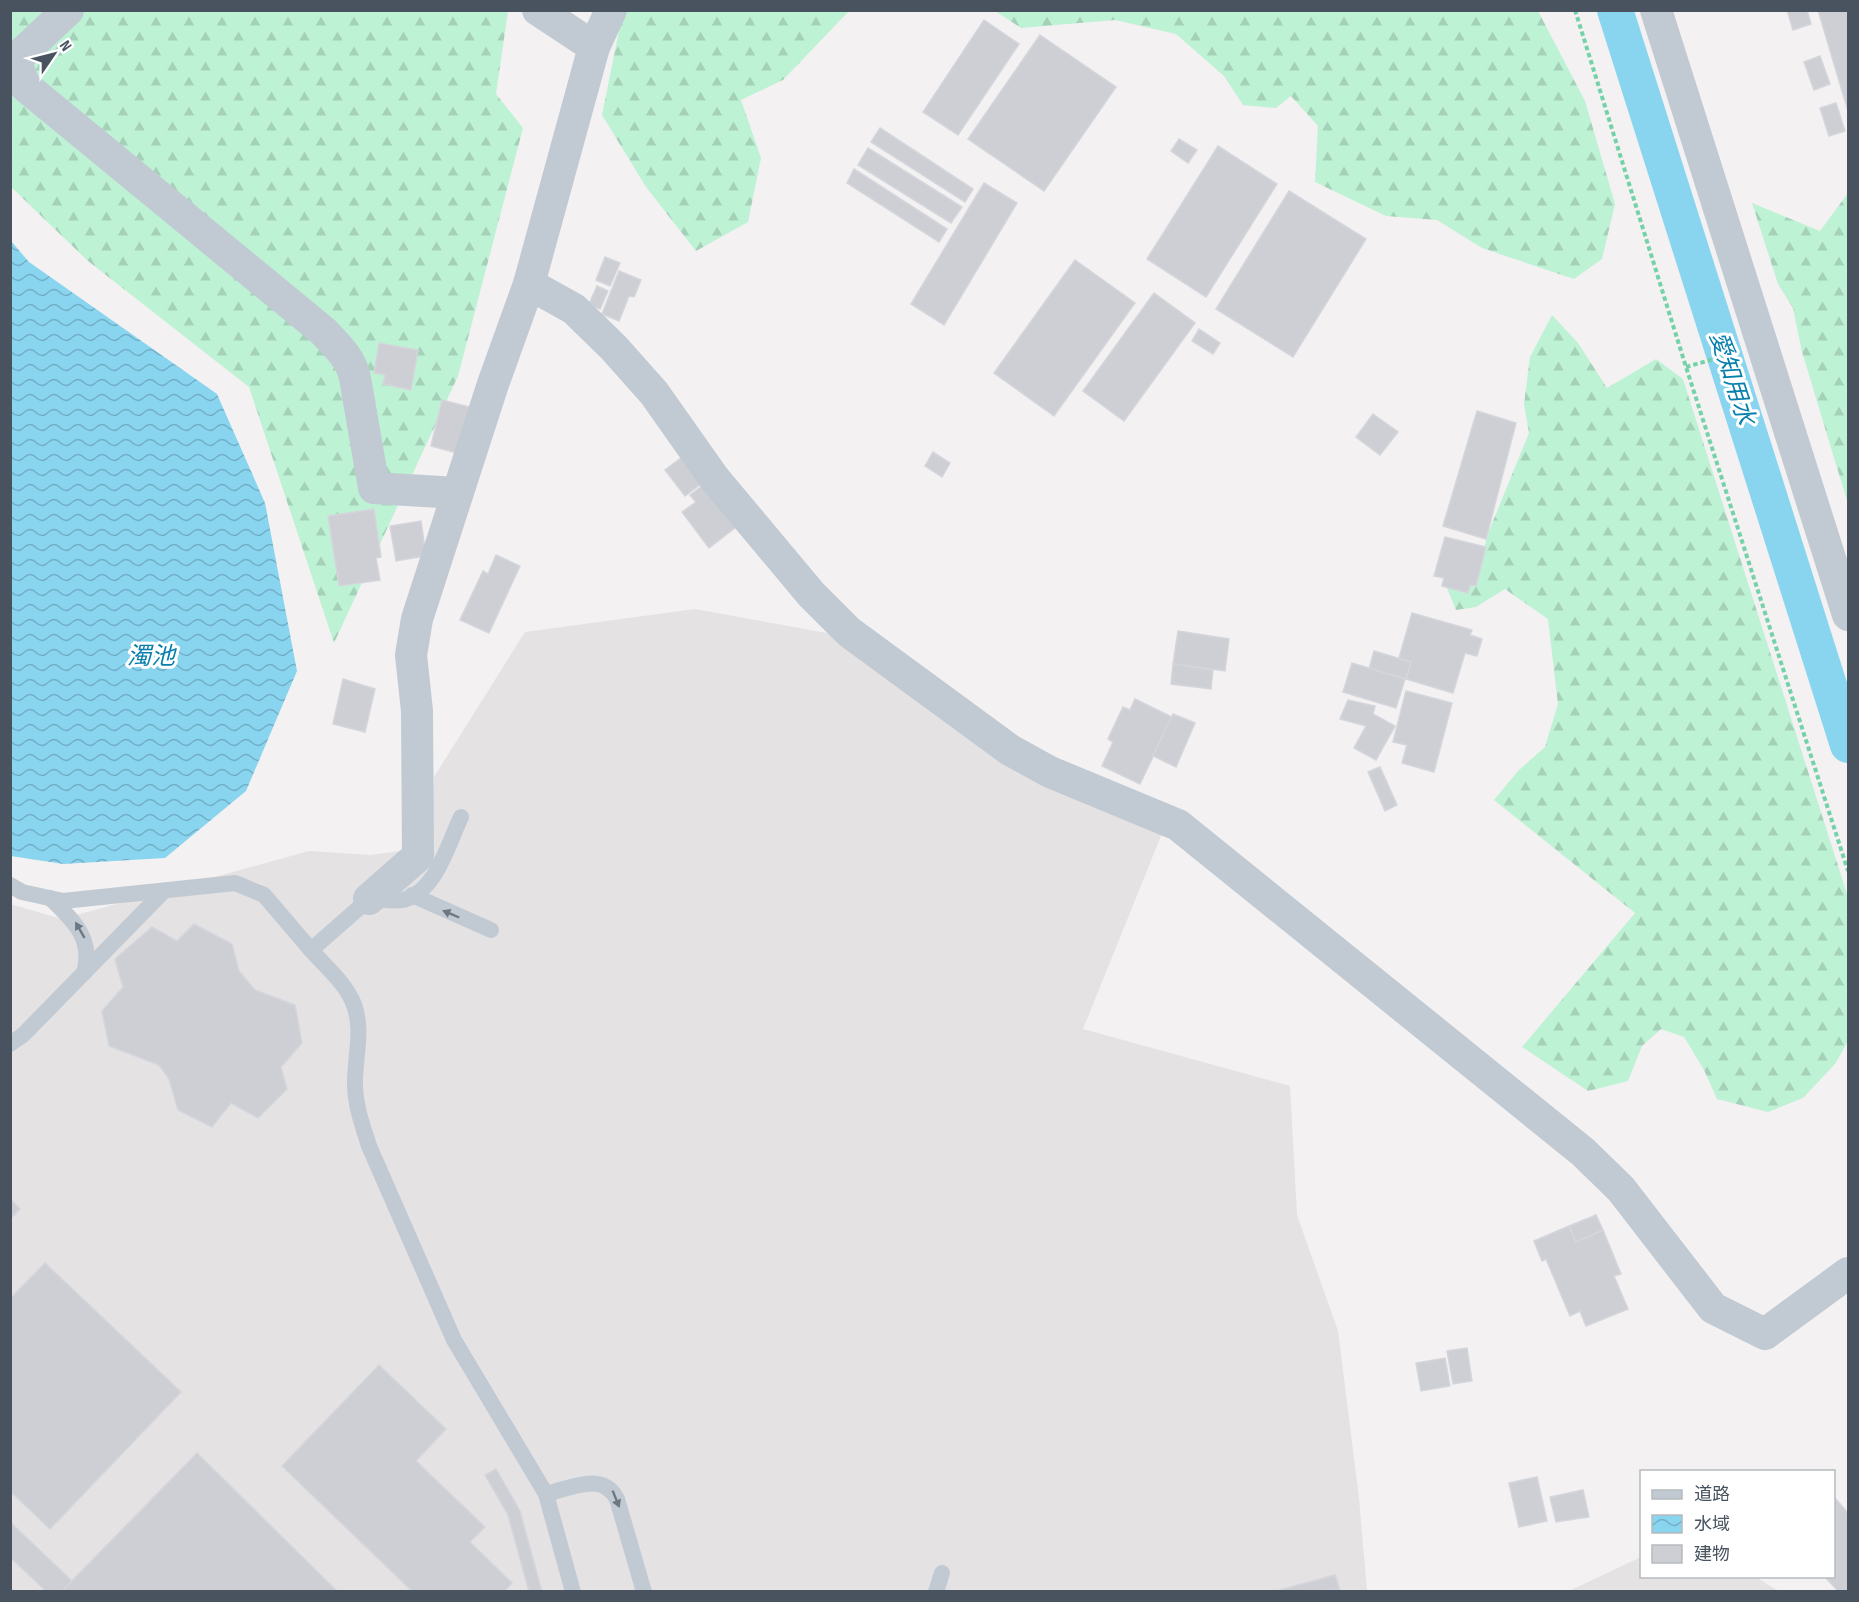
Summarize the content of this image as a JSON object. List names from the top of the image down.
{
  "water": ["愛知用水", "濁池"],
  "legend": ["道路", "水域", "建物"],
  "north": "top right"
}
